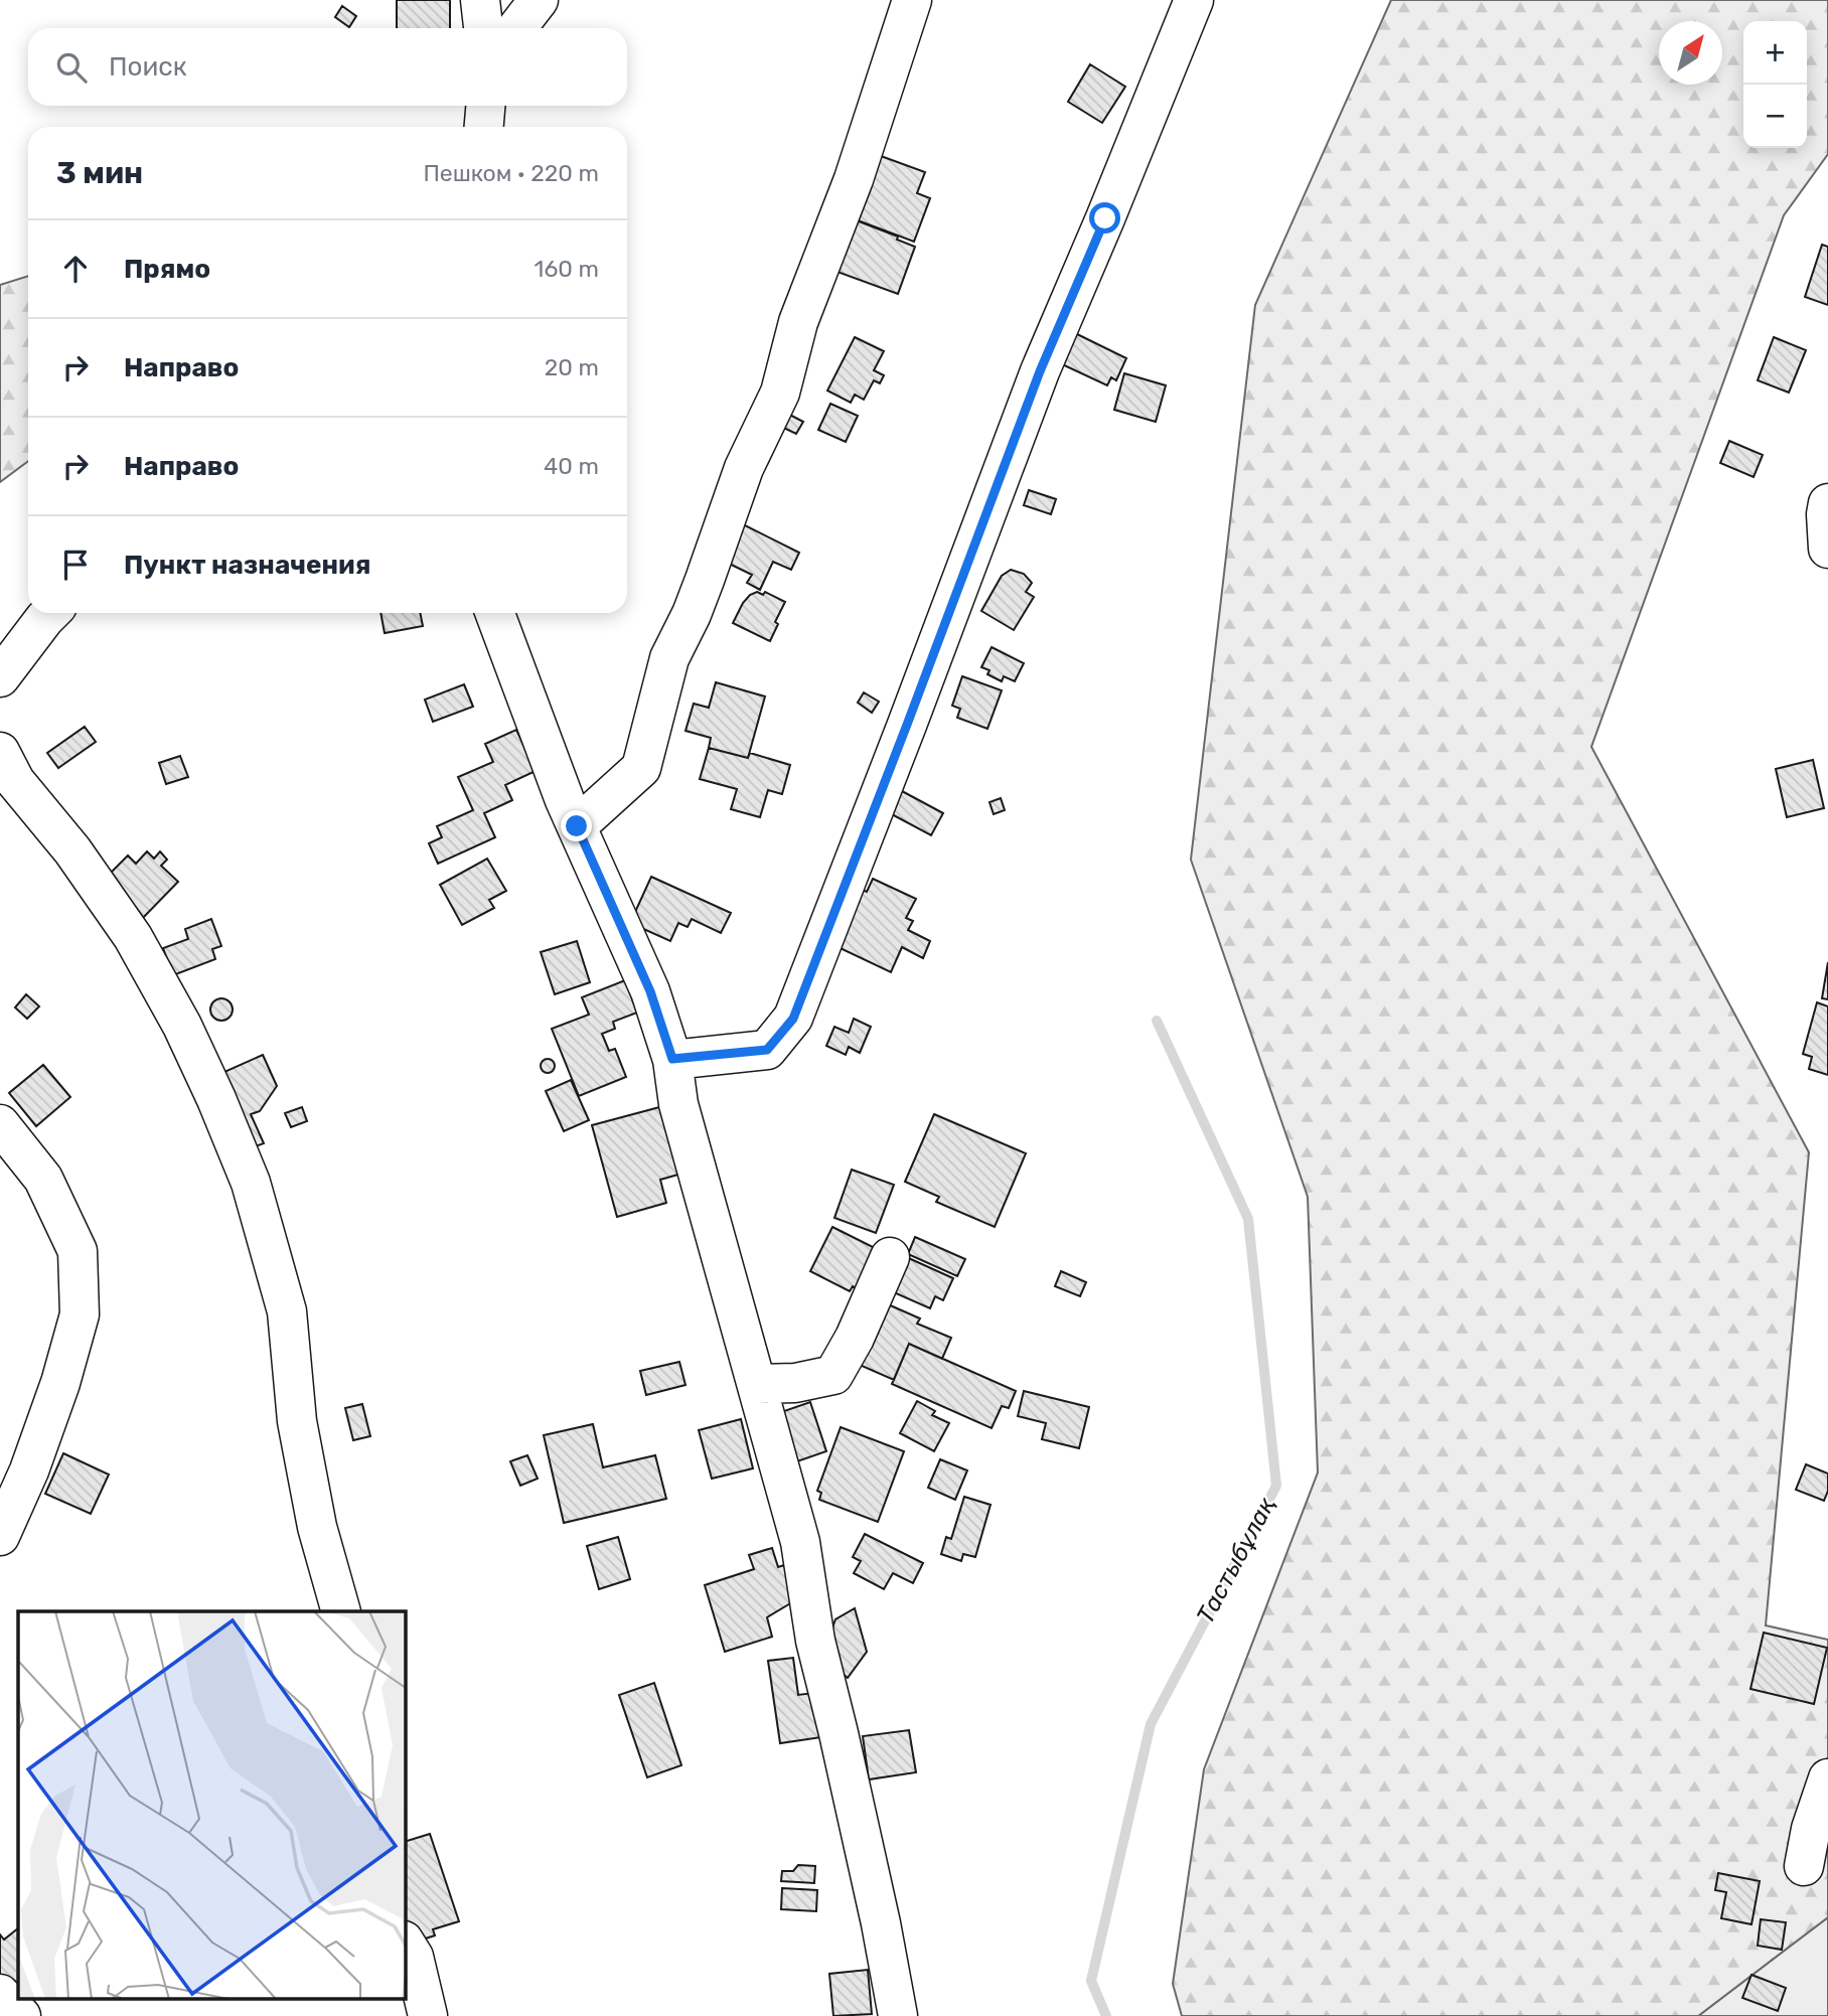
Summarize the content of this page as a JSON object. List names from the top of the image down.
{
  "water": ["Тастыбұлақ"],
  "north": "top right",
  "page": {
    "map_buttons": ["+", "−"],
    "search": "Поиск",
    "heading": ["3 мин", "Пешком · 220 m"],
    "list": [
      ["Прямо", "160 m"],
      ["Направо", "20 m"],
      ["Направо", "40 m"],
      "Пункт назначения"
    ]
  }
}
